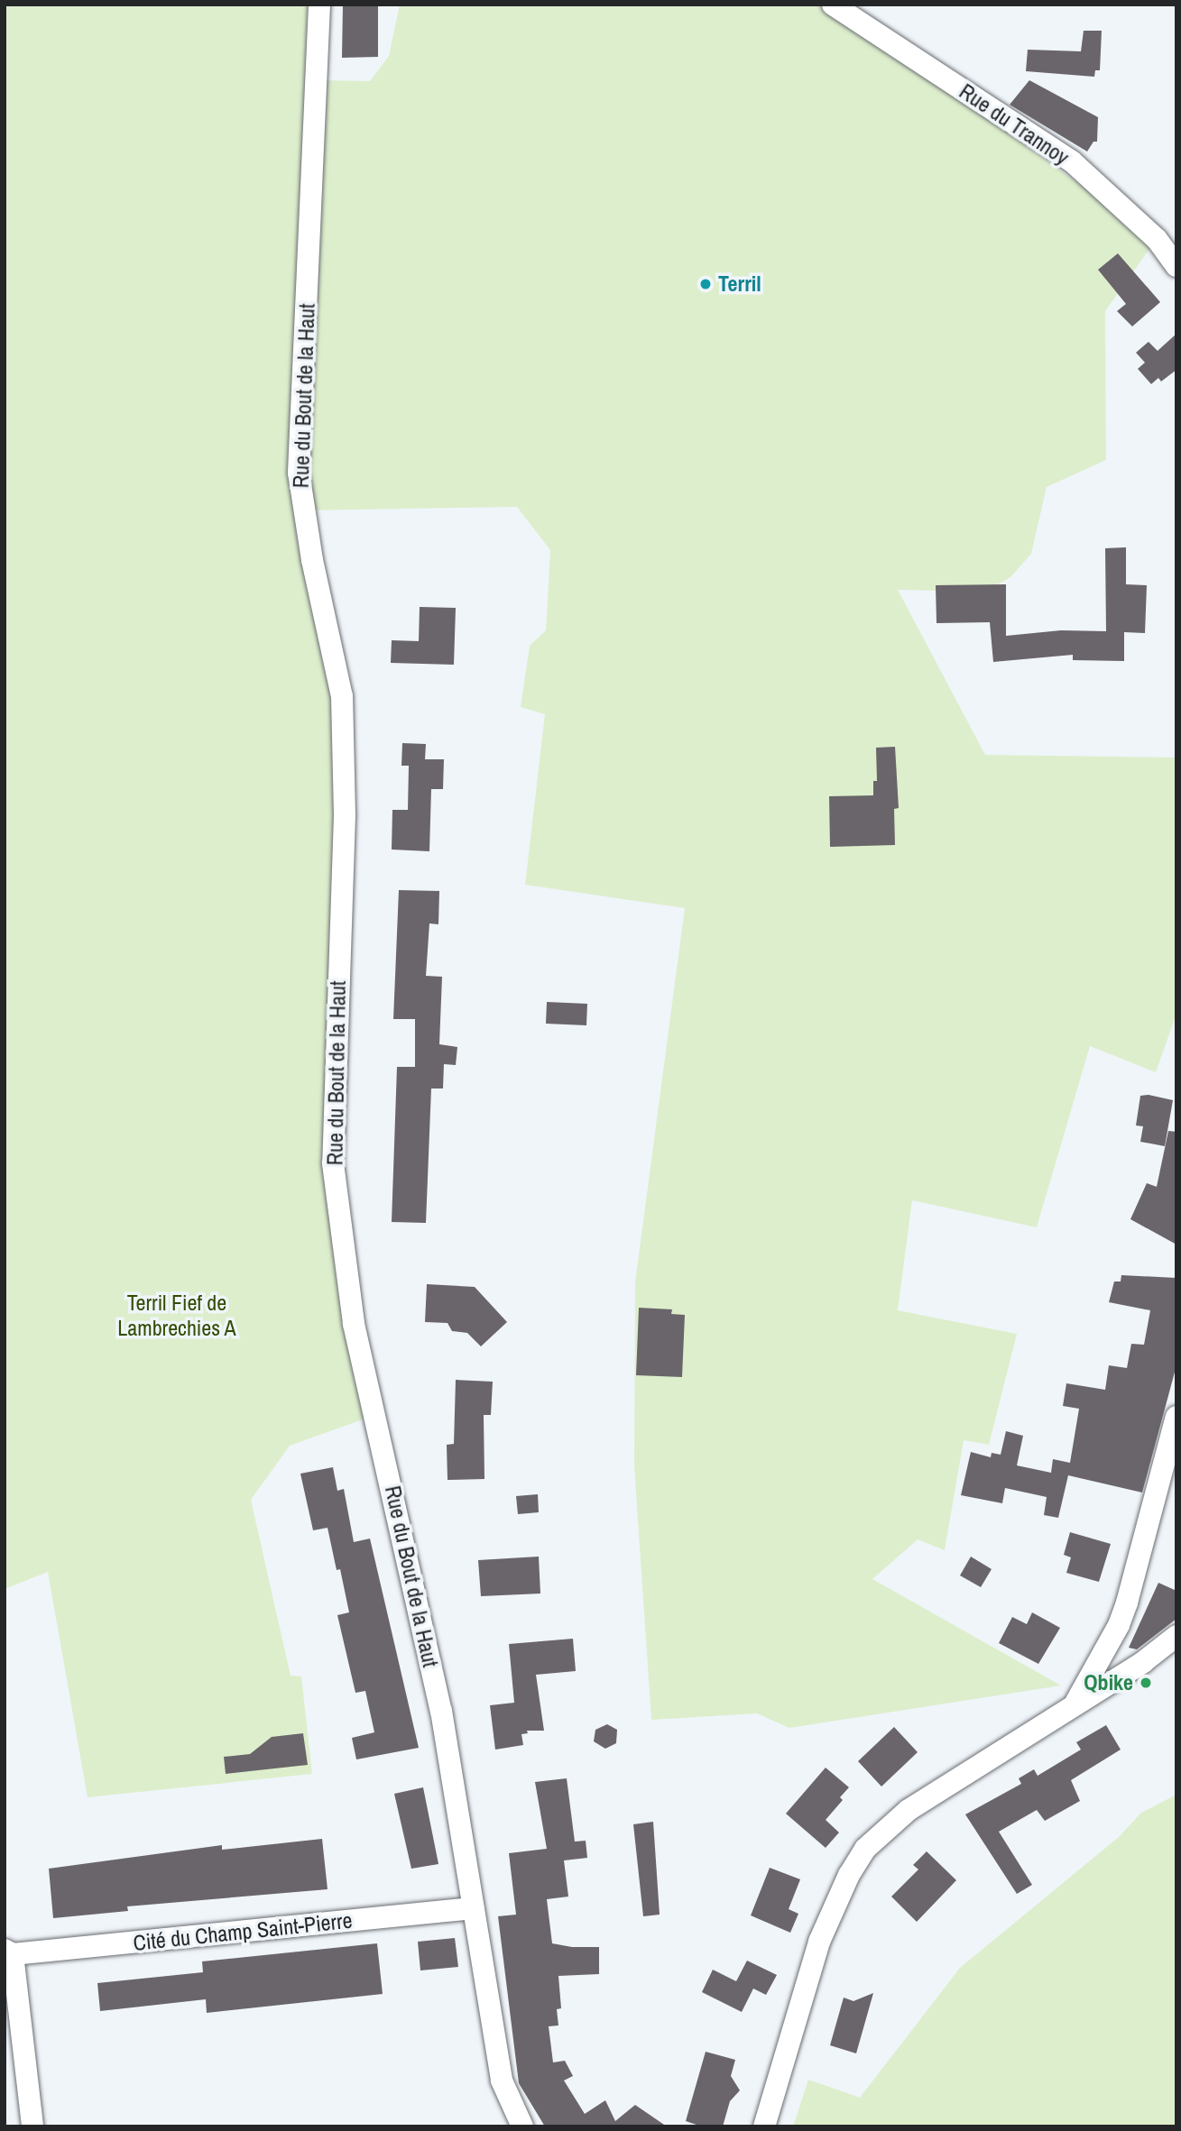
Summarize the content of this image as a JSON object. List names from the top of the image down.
{
  "streets": {
    "street": ["Rue du Trannoy", "Rue du Bout de la Haut", "Cité du Champ Saint-Pierre"]
  },
  "crossings": [
    ["Rue du Bout de la Haut", "Cité du Champ Saint-Pierre"]
  ],
  "parks": ["Terril Fief de Lambrechies A"],
  "places": ["Terril", "Qbike"]
}
